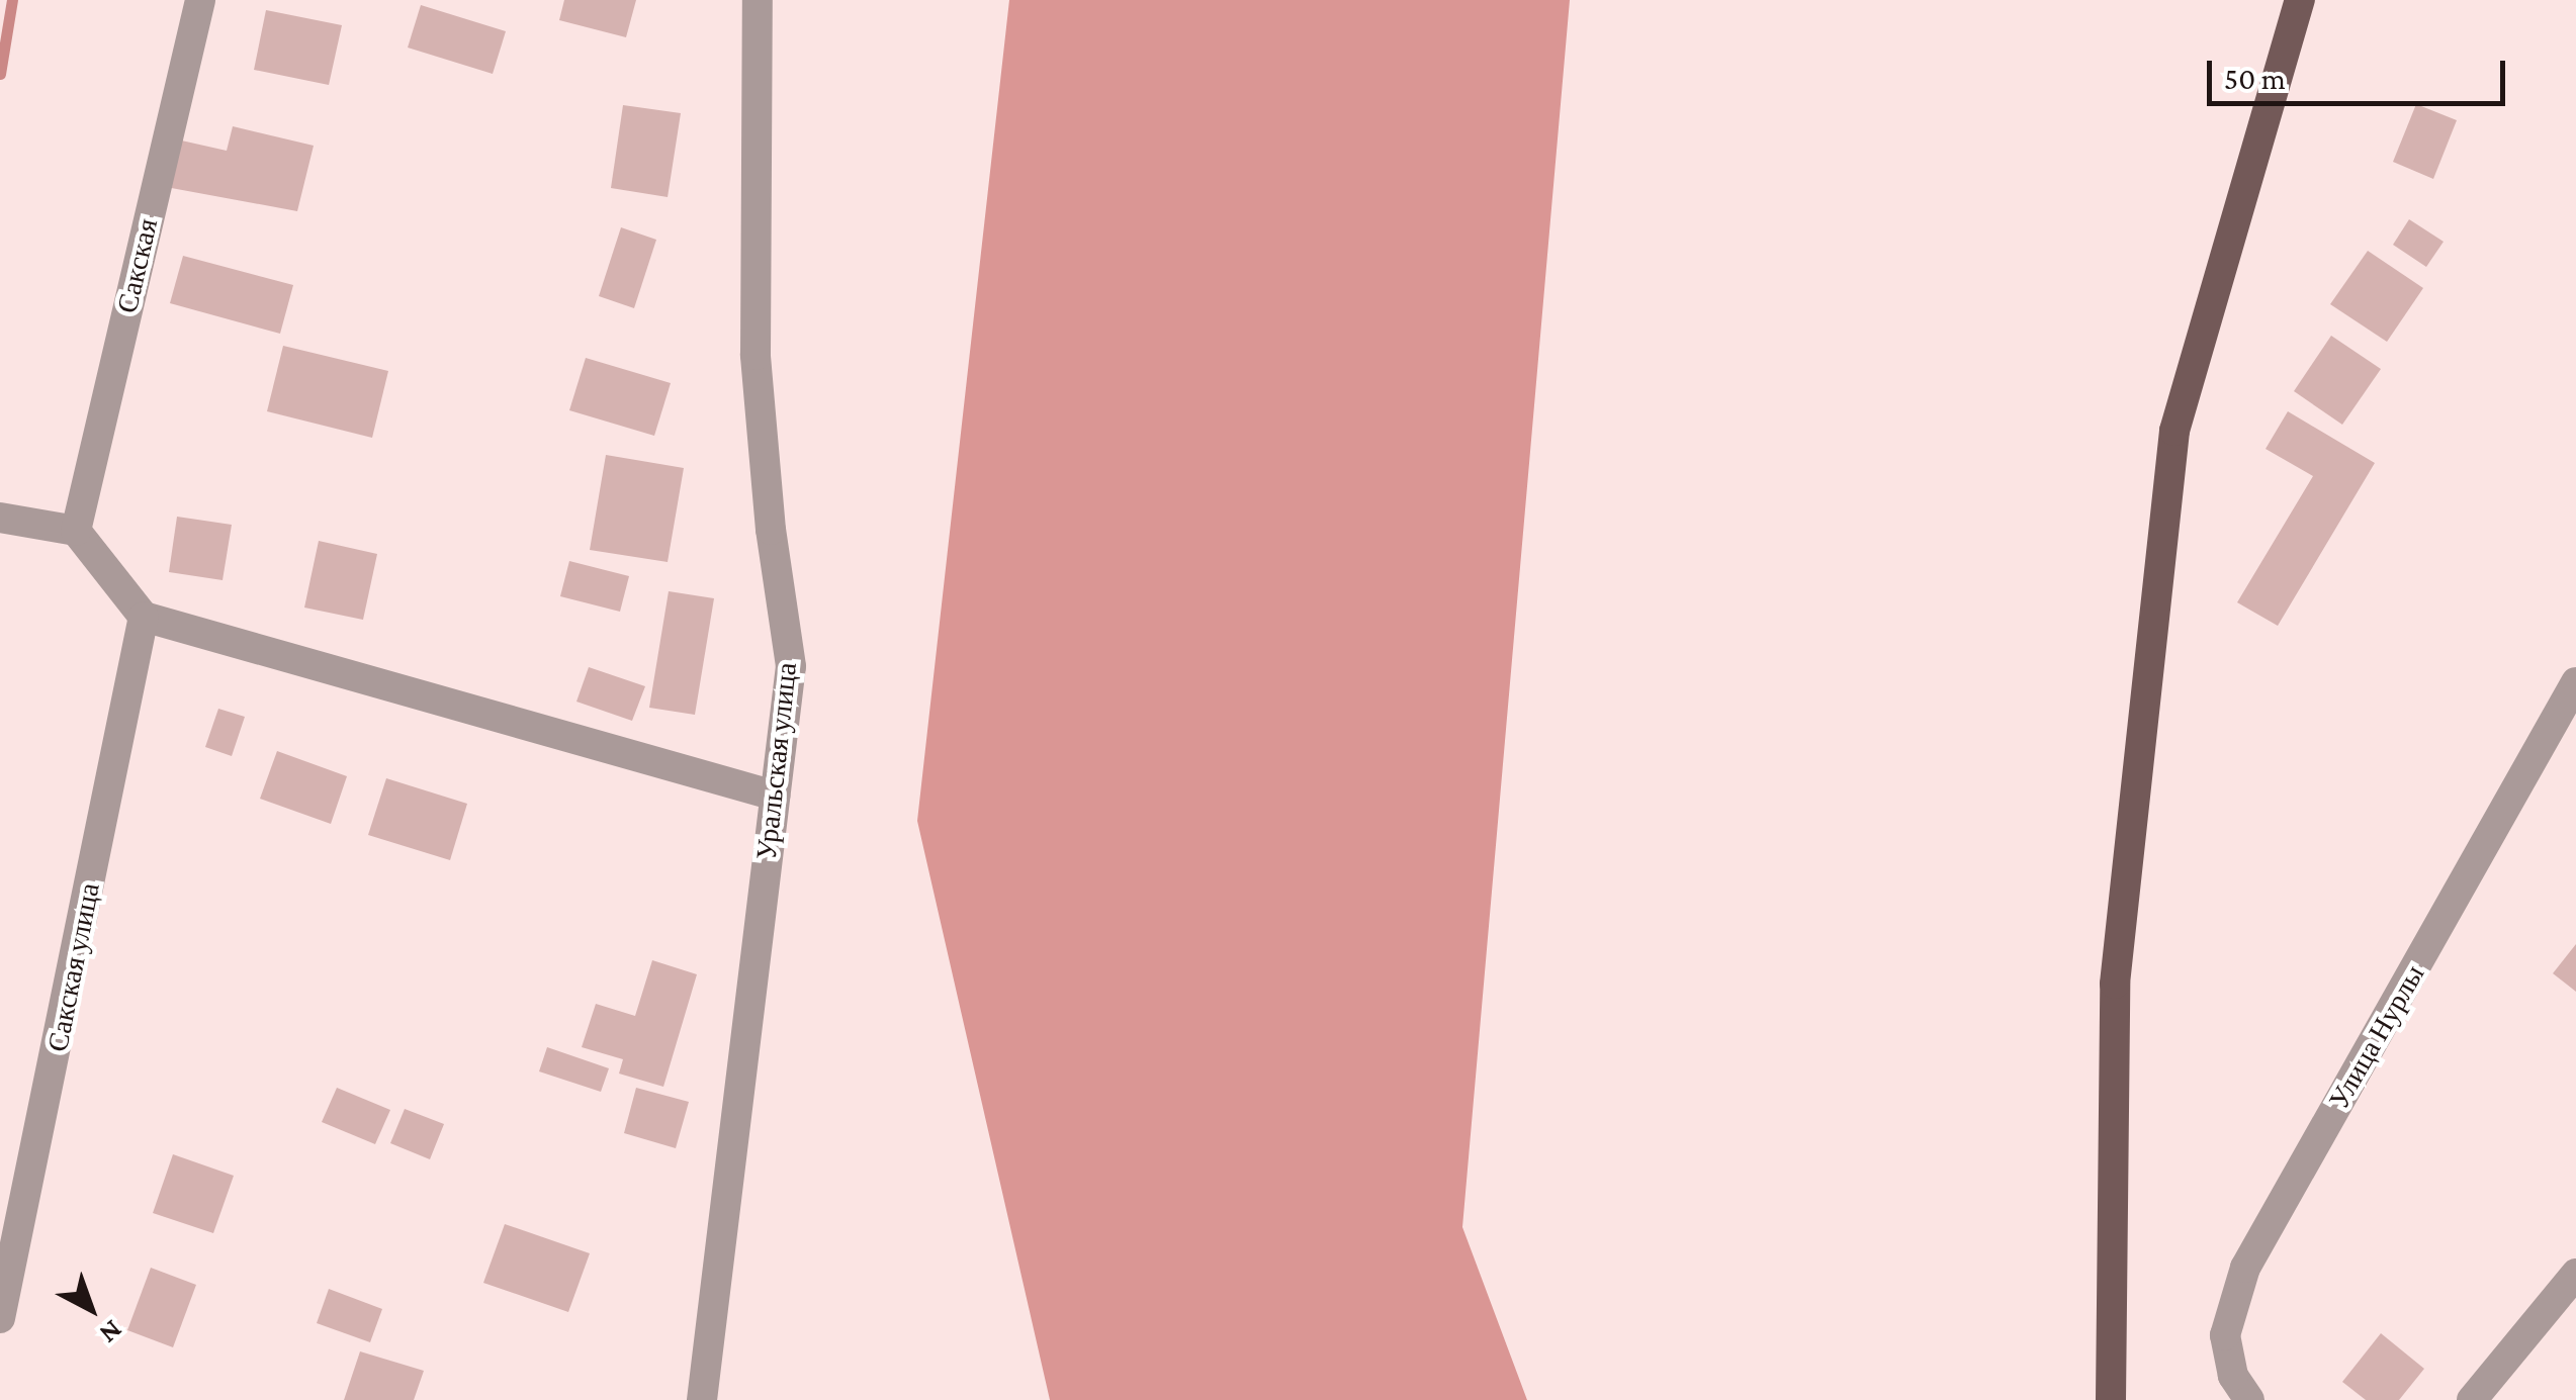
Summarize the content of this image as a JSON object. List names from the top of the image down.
{
  "streets": {
    "street": [
      "Сакская",
      "Уральская улица",
      "Сакская улица",
      "Улица Нурлы"
    ]
  },
  "scale_bar": "50 m",
  "north": "bottom right"
}
